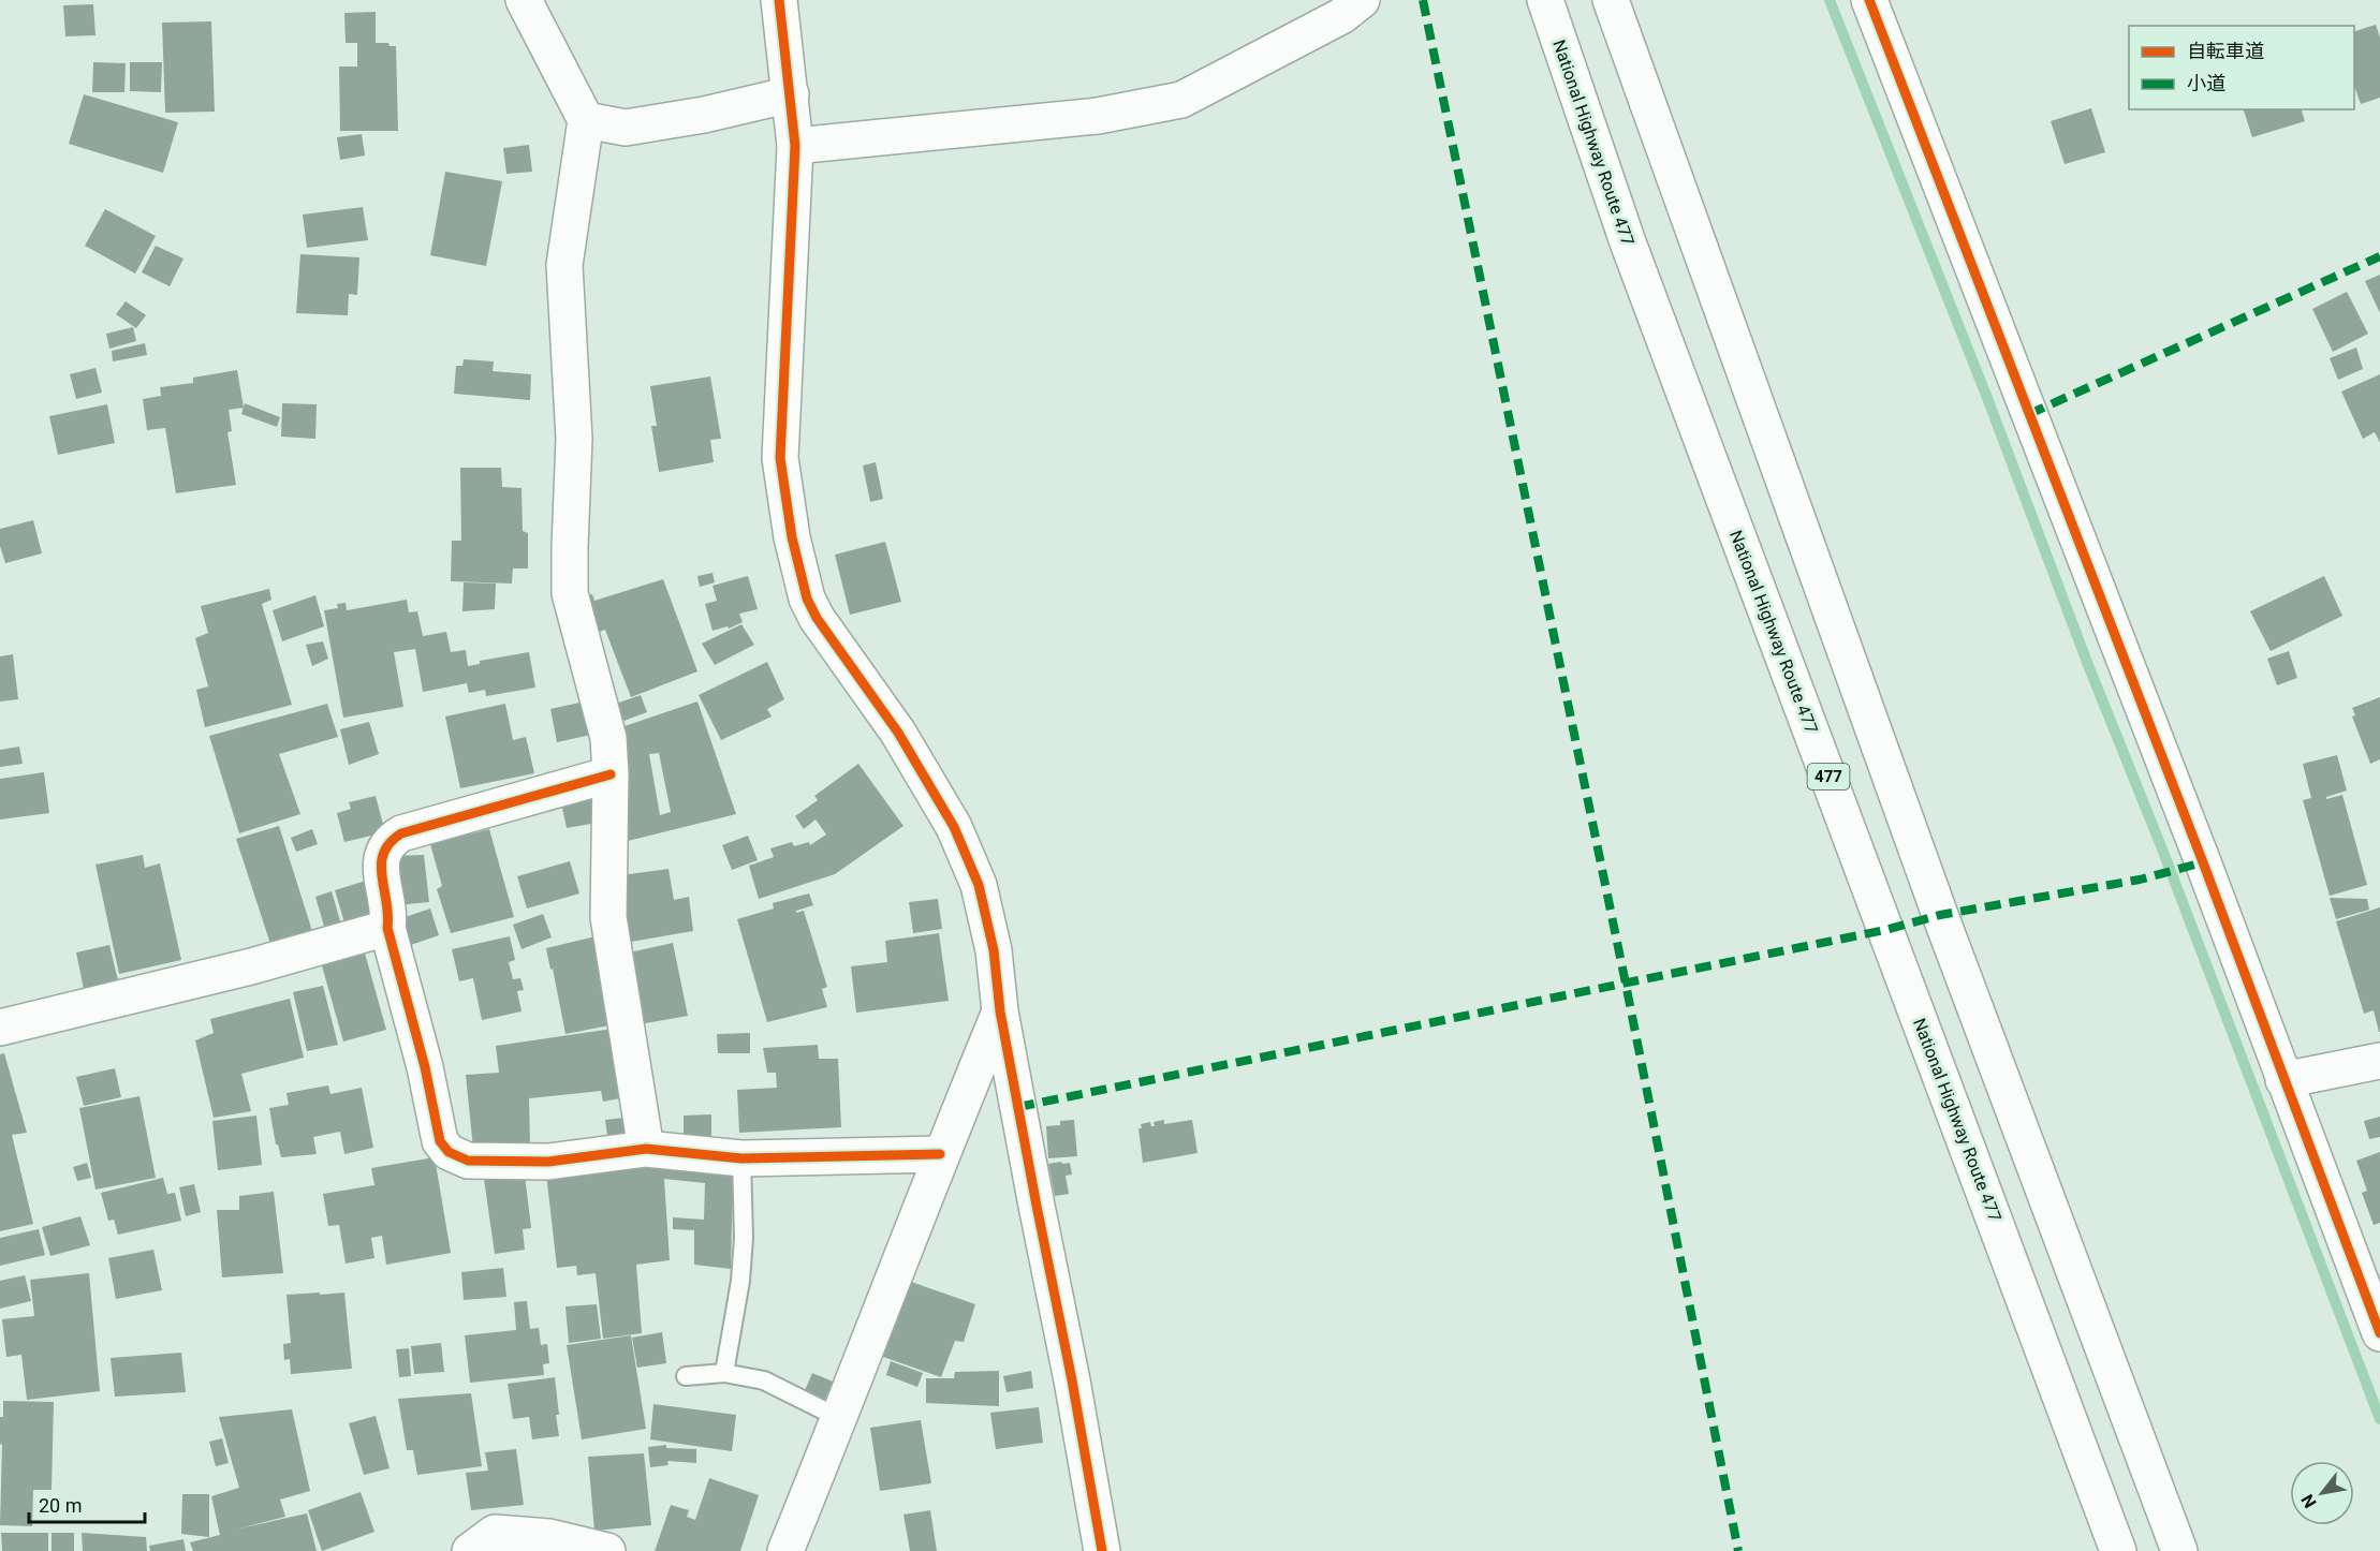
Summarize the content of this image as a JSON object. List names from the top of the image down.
{
  "streets": {
    "main road": ["National Highway Route 477", "477"]
  },
  "legend": ["自転車道", "小道"],
  "scale_bar": "20 m",
  "north": "bottom left"
}
